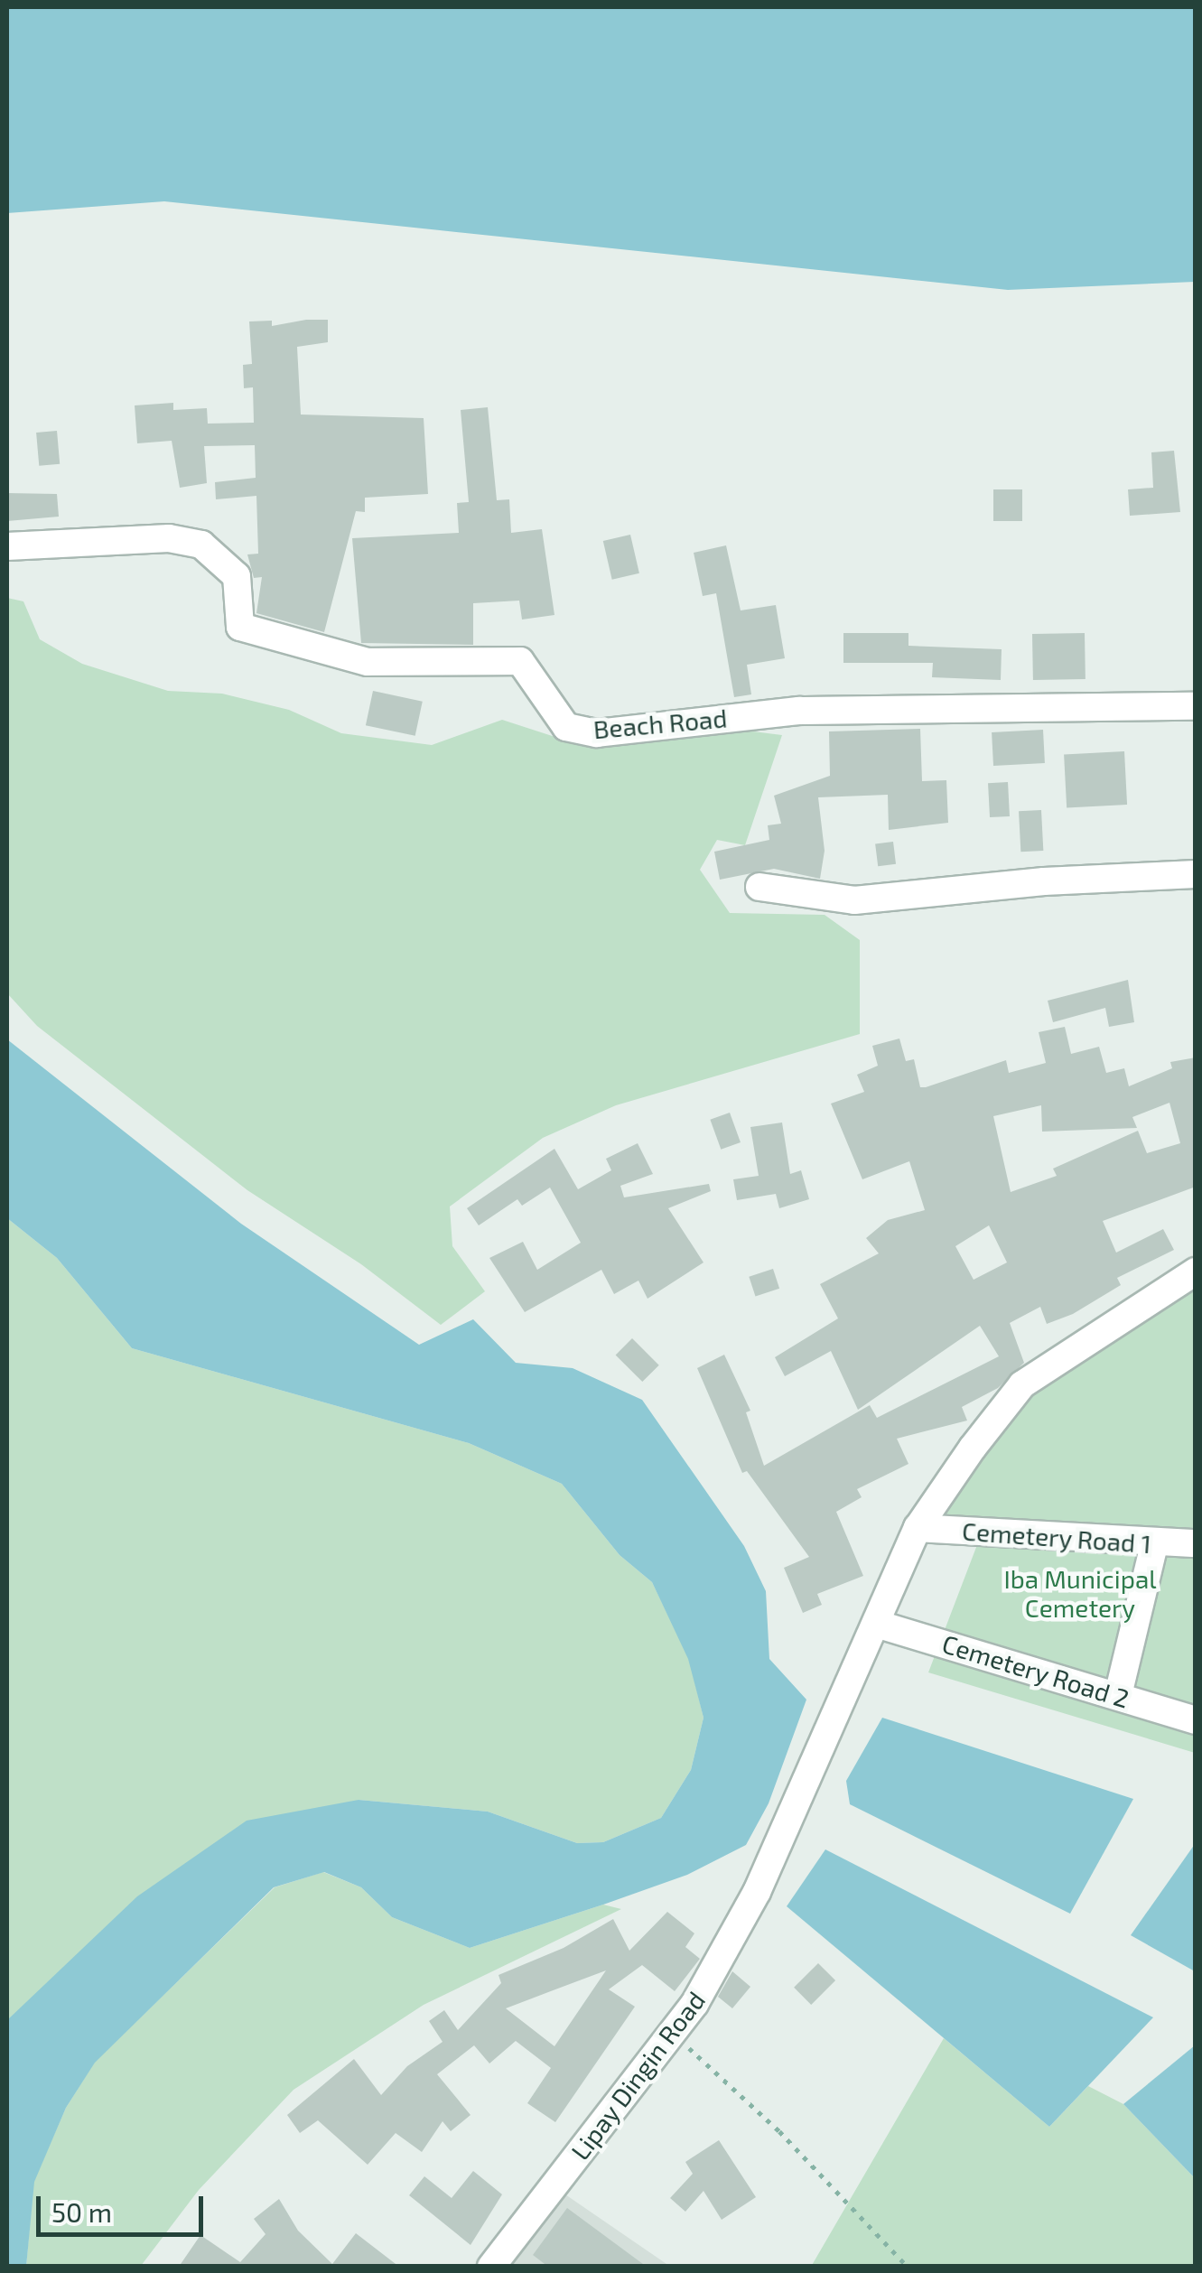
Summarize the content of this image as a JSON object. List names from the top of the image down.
{
  "streets": {
    "street": [
      "Beach Road",
      "Cemetery Road 1",
      "Cemetery Road 2",
      "Lipay Dingin Road"
    ]
  },
  "crossings": [
    ["Cemetery Road 1", "Lipay Dingin Road"],
    ["Cemetery Road 2", "Lipay Dingin Road"]
  ],
  "parks": ["Iba Municipal Cemetery"],
  "scale_bar": "50 m"
}
